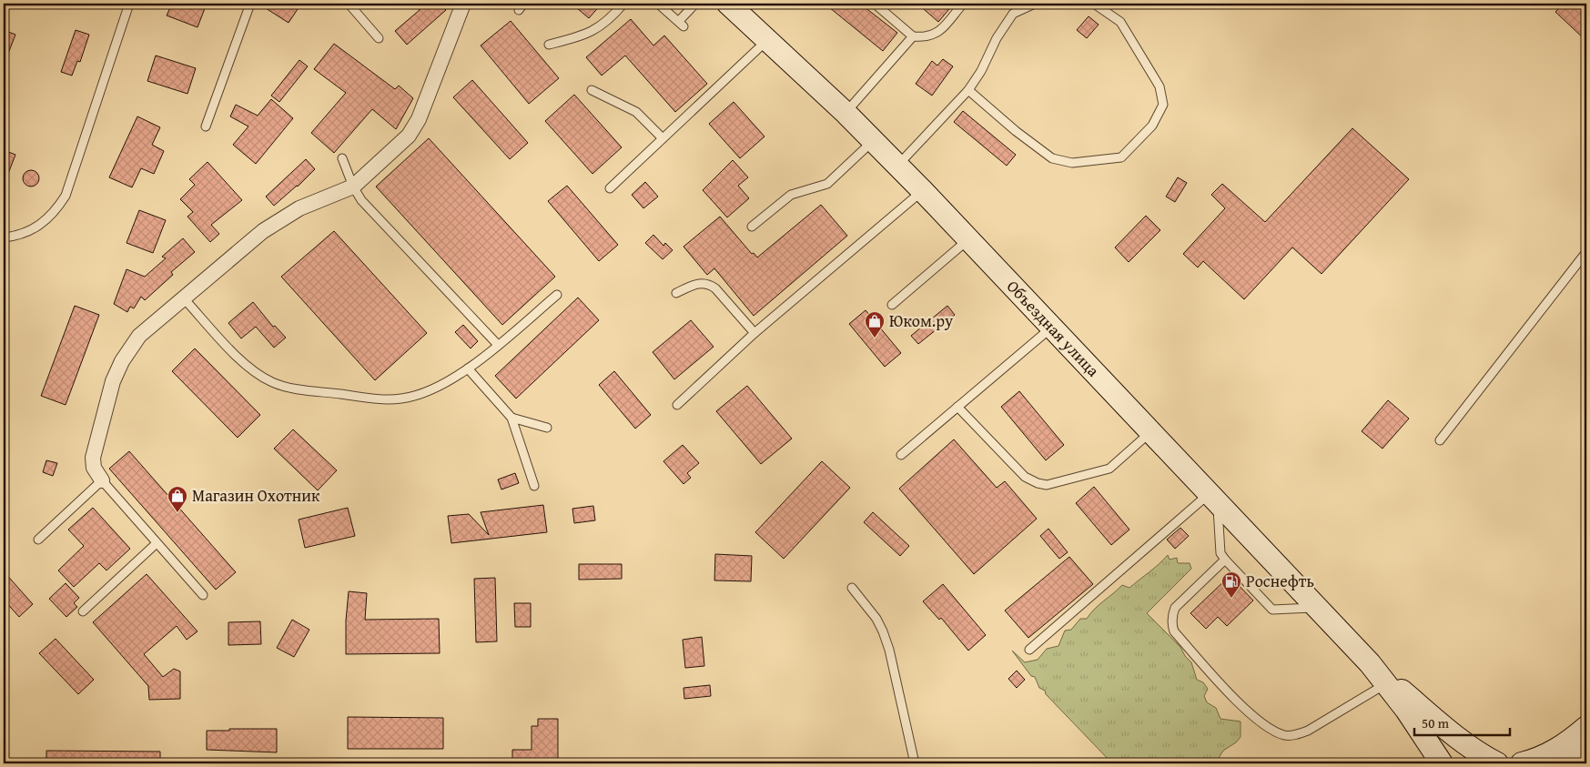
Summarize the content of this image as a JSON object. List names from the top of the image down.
{
  "streets": {
    "main road": ["Объездная улица"]
  },
  "places": {
    "shop": ["Юком.ру", "Магазин Охотник"],
    "fuel station": ["Роснефть"]
  },
  "scale_bar": "50 m"
}
